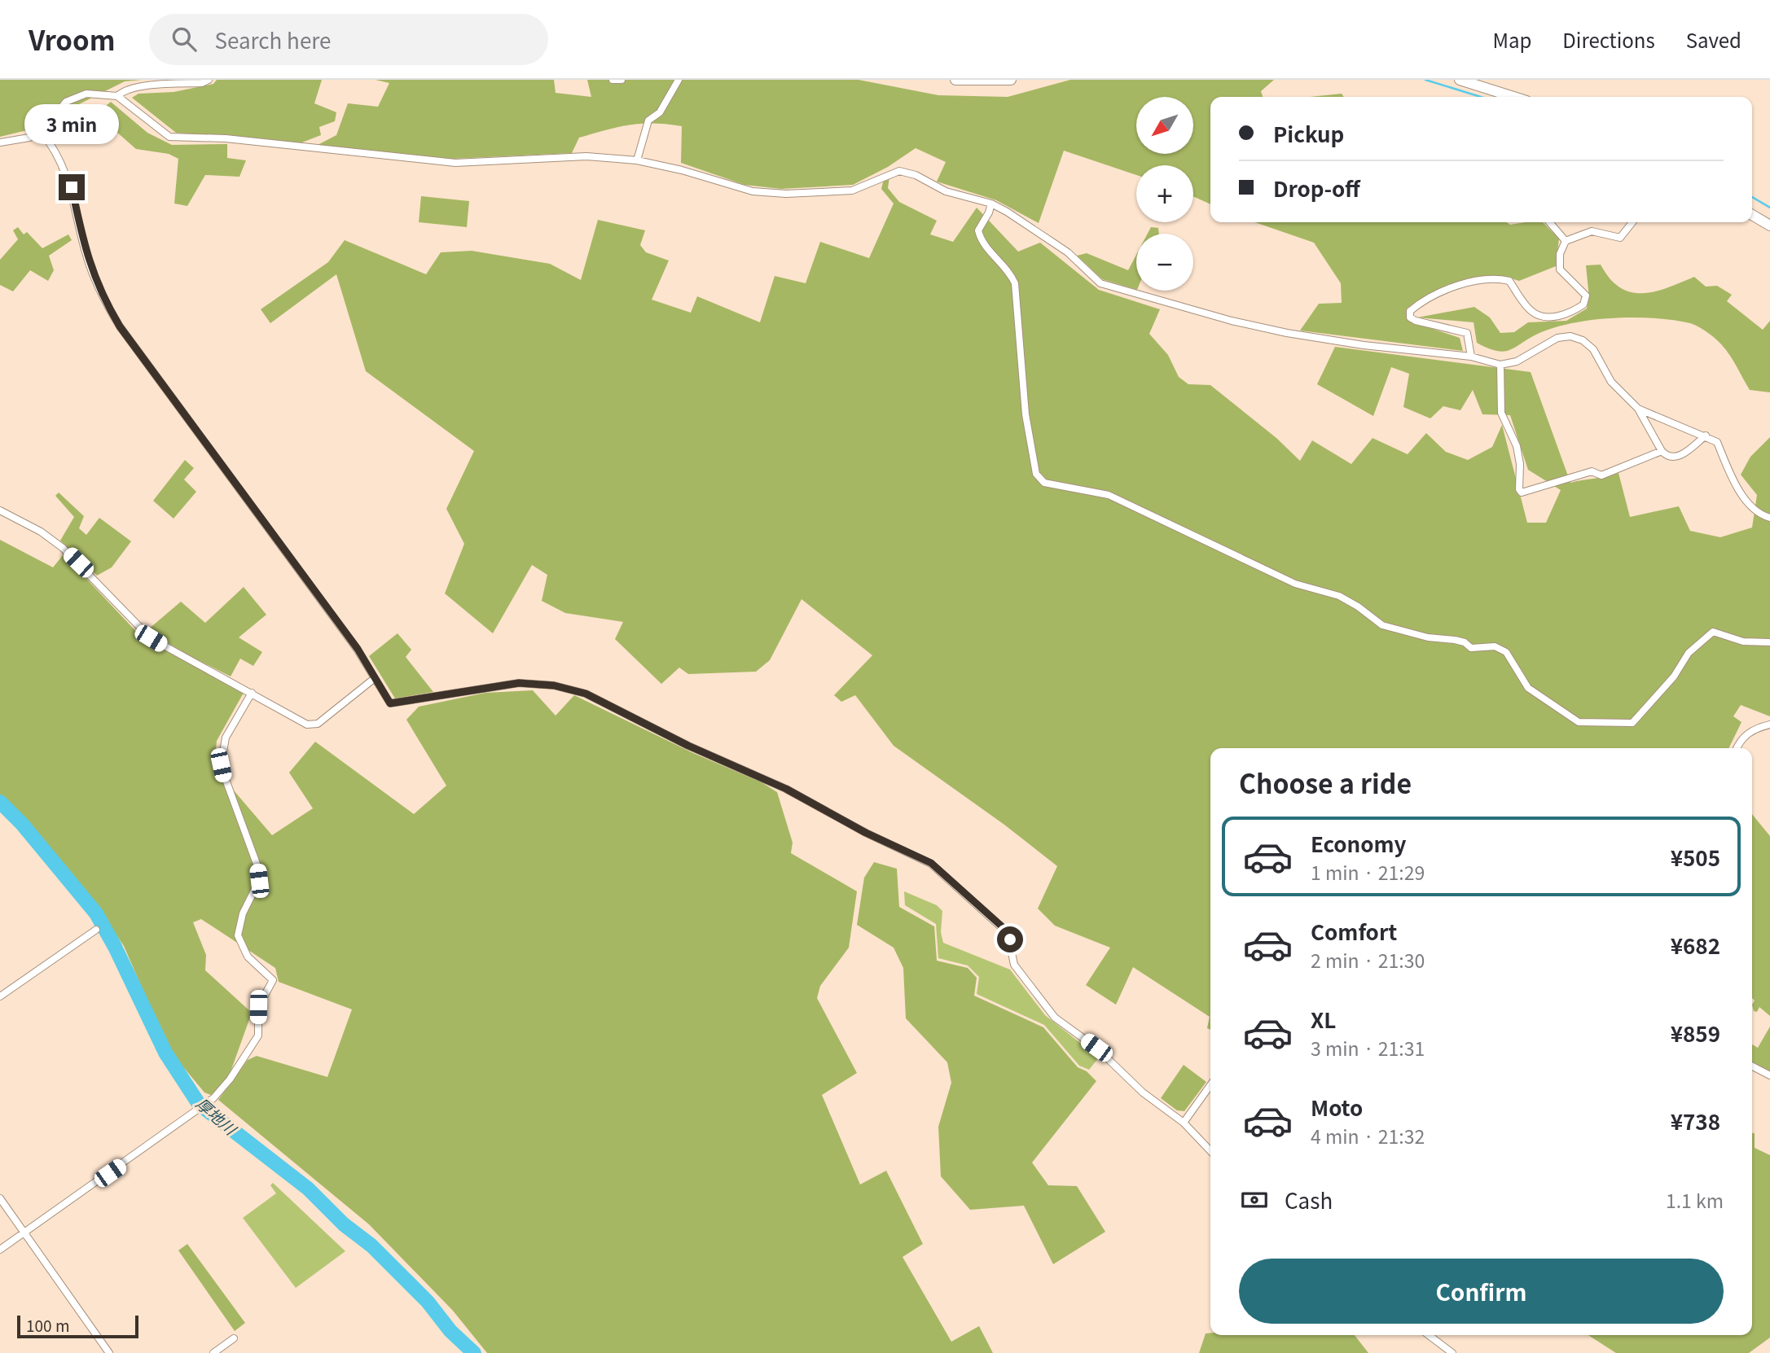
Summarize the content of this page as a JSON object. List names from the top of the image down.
{
  "water": ["厚地川"],
  "scale_bar": "100 m",
  "north": "bottom left",
  "page": {
    "header": "Vroom",
    "search": "Search here",
    "nav": ["Map", "Directions", "Saved"],
    "map_buttons": ["+", "−"],
    "banner": ["Pickup", "Drop-off"],
    "bubble": "3 min",
    "heading": "Choose a ride",
    "list": [
      {
        "name": "Economy",
        "note": "1 min · 21:29",
        "value": "¥505"
      },
      {
        "name": "Comfort",
        "note": "2 min · 21:30",
        "value": "¥682"
      },
      {
        "name": "XL",
        "note": "3 min · 21:31",
        "value": "¥859"
      },
      {
        "name": "Moto",
        "note": "4 min · 21:32",
        "value": "¥738"
      }
    ],
    "pay": ["Cash", "1.1 km"],
    "buttons": "Confirm",
    "scale": "100 m"
  }
}
